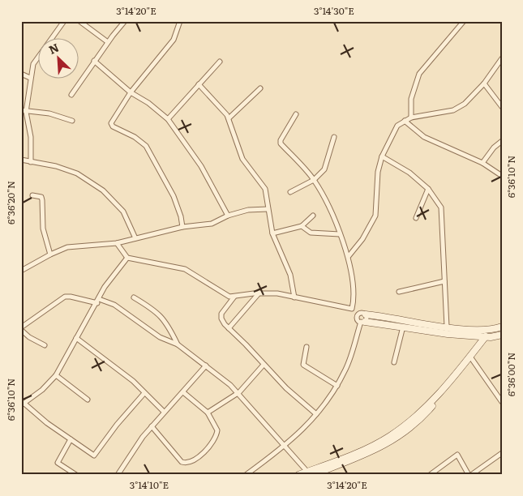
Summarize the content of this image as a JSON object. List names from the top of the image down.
{
  "north": "top left",
  "coordinates": [
    "3°14'20\"E",
    "3°14'30\"E",
    "6°36'10\"N",
    "6°36'20\"N",
    "6°36'00\"N",
    "3°14'10\"E"
  ]
}
